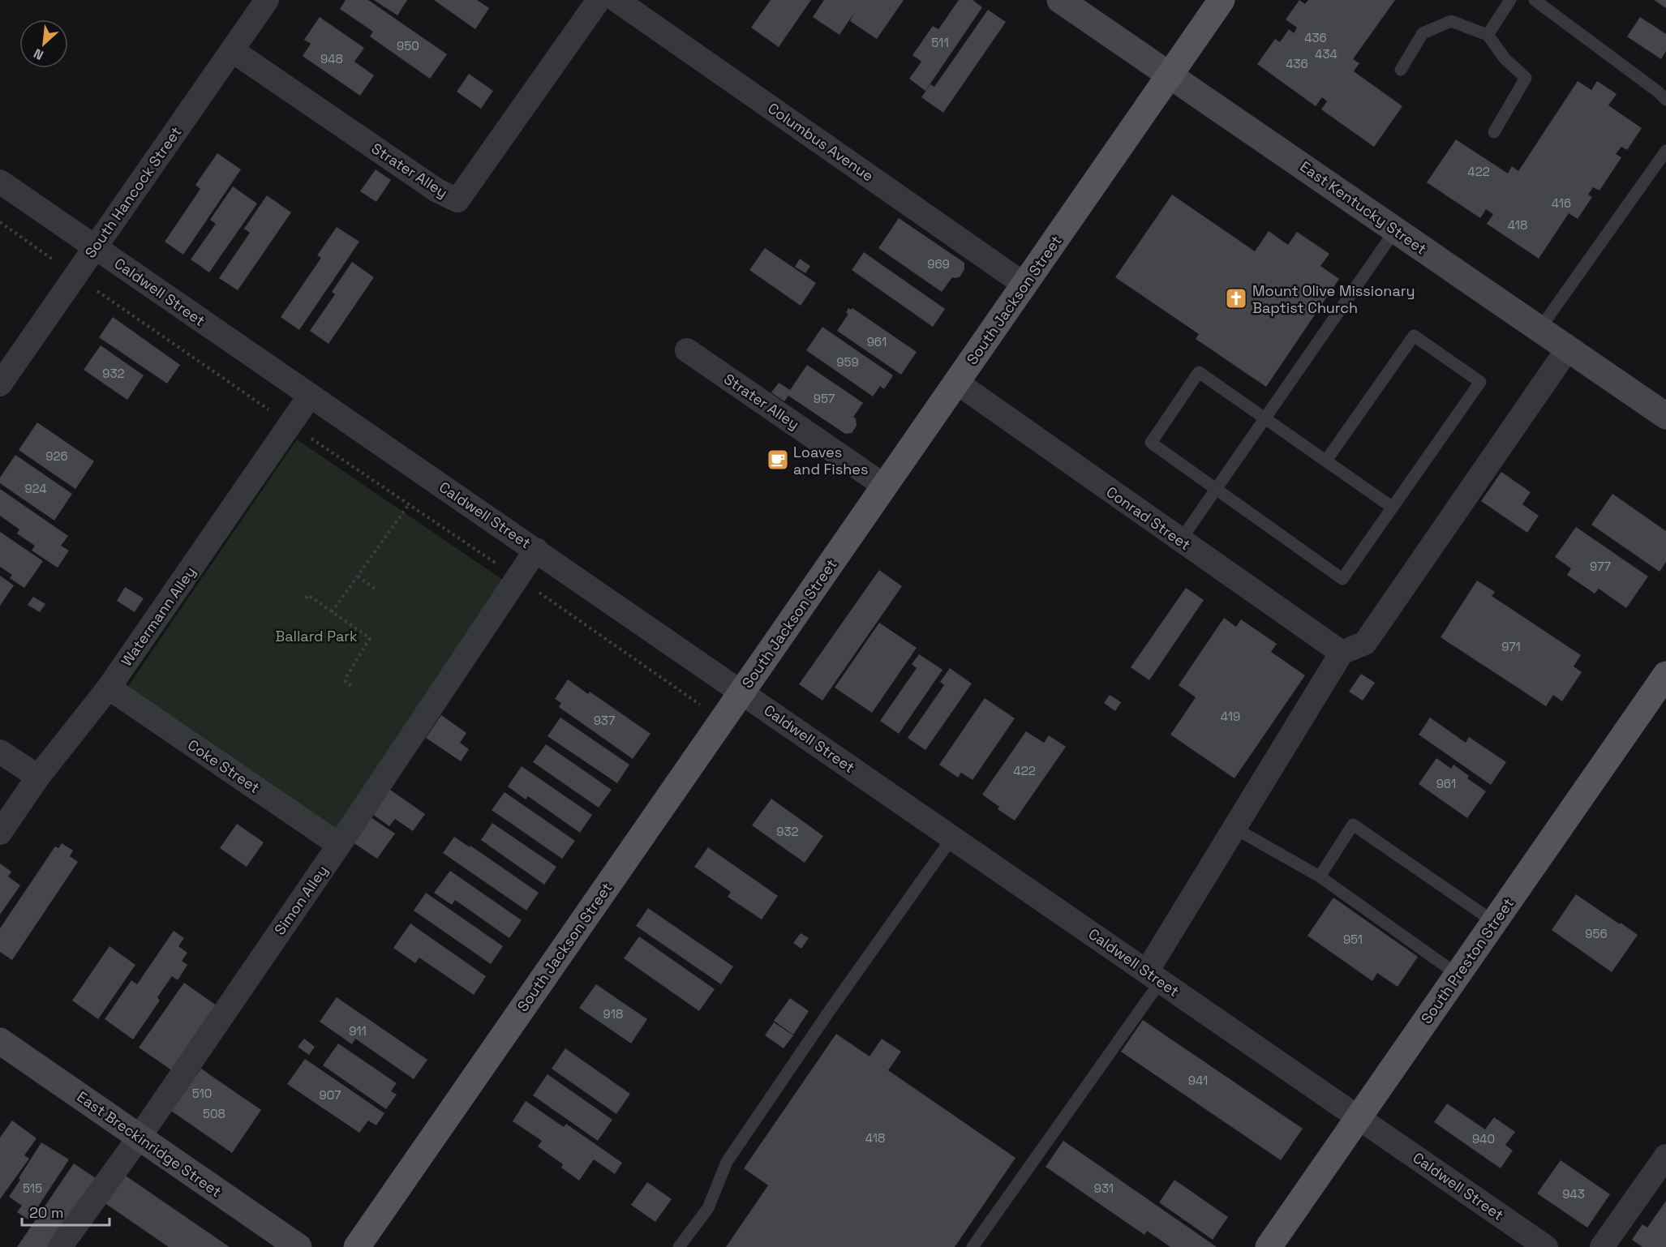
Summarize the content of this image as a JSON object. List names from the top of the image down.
{
  "streets": {
    "main road": ["South Jackson Street", "South Preston Street"],
    "street": [
      "Columbus Avenue",
      "Strater Alley",
      "South Hancock Street",
      "East Kentucky Street",
      "Caldwell Street",
      "Conrad Street",
      "Watermann Alley",
      "Coke Street",
      "Simon Alley",
      "East Breckinridge Street"
    ]
  },
  "crossings": [
    ["Columbus Avenue", "South Jackson Street"],
    ["Strater Alley", "South Hancock Street"],
    ["Strater Alley", "South Jackson Street"],
    ["South Hancock Street", "Caldwell Street"],
    ["East Kentucky Street", "South Jackson Street"],
    ["Caldwell Street", "South Jackson Street"],
    ["Caldwell Street", "Watermann Alley"],
    ["Caldwell Street", "Simon Alley"],
    ["Caldwell Street", "South Preston Street"],
    ["South Jackson Street", "Conrad Street"],
    ["Watermann Alley", "Coke Street"],
    ["Coke Street", "Simon Alley"],
    ["Simon Alley", "East Breckinridge Street"]
  ],
  "parks": ["Ballard Park"],
  "places": {
    "church": ["Mount Olive Missionary Baptist Church"],
    "cafe": ["Loaves and Fishes"]
  },
  "house_numbers": [
    "436",
    "511",
    "950",
    "434",
    "948",
    "436",
    "422",
    "416",
    "418",
    "969",
    "961",
    "959",
    "932",
    "957",
    "926",
    "924",
    "977",
    "971",
    "419",
    "937",
    "422",
    "961",
    "932",
    "956",
    "951",
    "918",
    "911",
    "941",
    "510",
    "907",
    "508",
    "418",
    "940",
    "515",
    "931",
    "943"
  ],
  "scale_bar": "20 m",
  "north": "bottom left"
}
